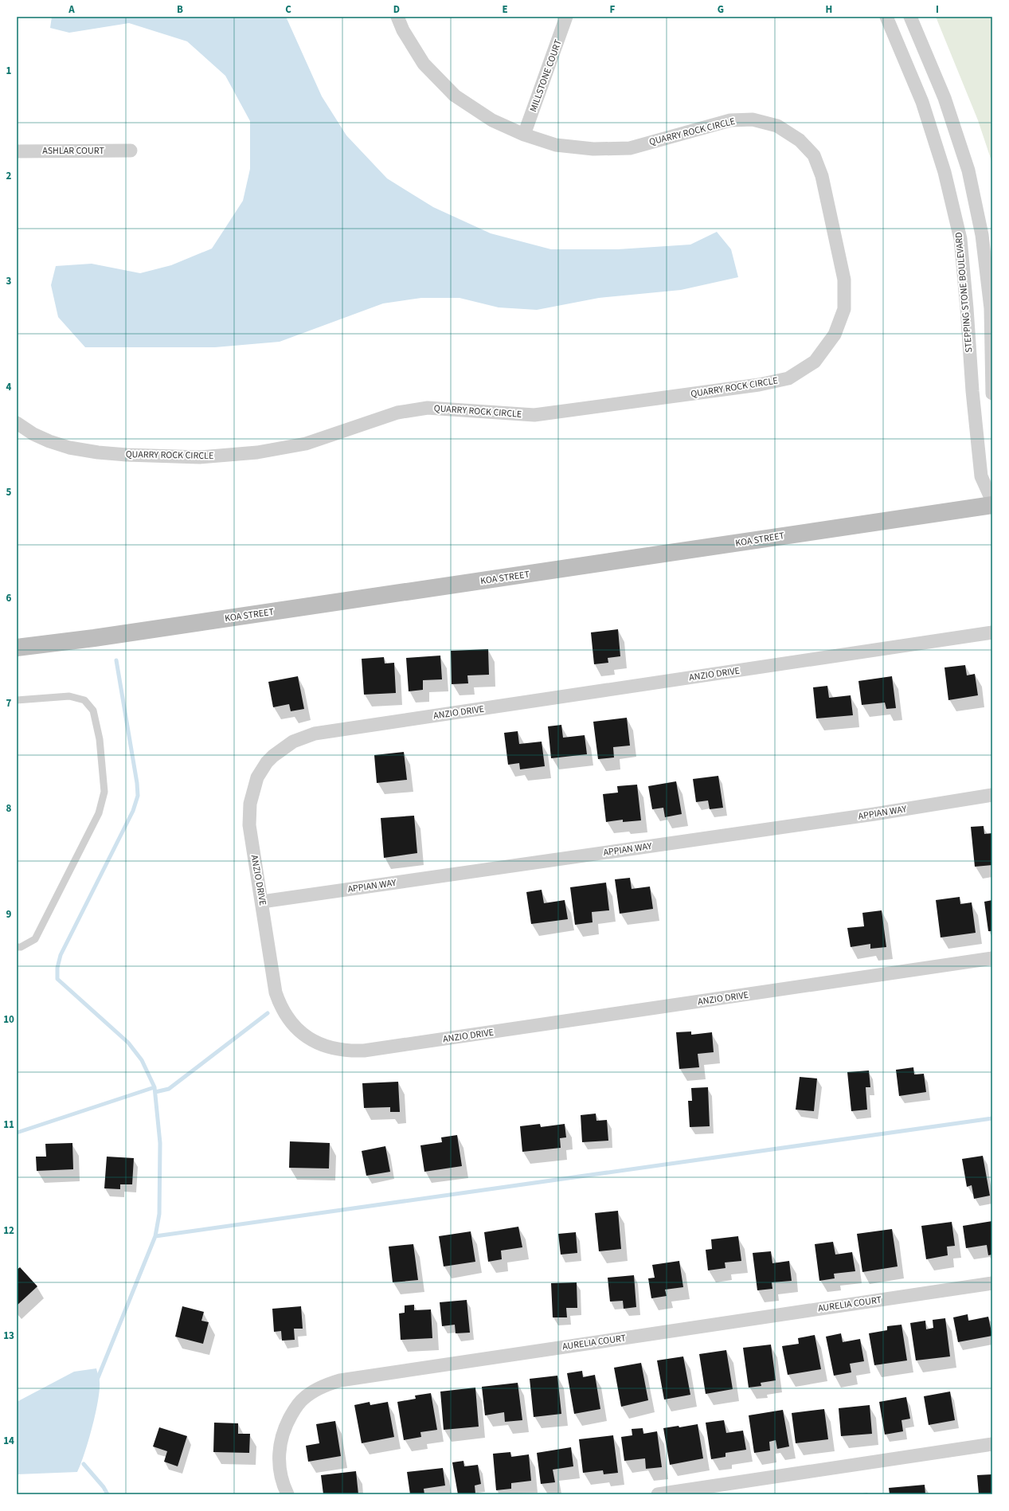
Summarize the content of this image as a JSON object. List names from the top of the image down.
{
  "streets": {
    "main road": ["KOA STREET"],
    "street": [
      "MILLSTONE COURT",
      "QUARRY ROCK CIRCLE",
      "ASHLAR COURT",
      "STEPPING STONE BOULEVARD",
      "ANZIO DRIVE",
      "APPIAN WAY",
      "AURELIA COURT"
    ]
  },
  "crossings": [
    ["MILLSTONE COURT", "QUARRY ROCK CIRCLE"],
    ["ANZIO DRIVE", "APPIAN WAY"]
  ],
  "grid": {
    "columns": [
      "A",
      "B",
      "C",
      "D",
      "E",
      "F",
      "G",
      "H",
      "I"
    ],
    "rows": [
      "1",
      "2",
      "3",
      "4",
      "5",
      "6",
      "7",
      "8",
      "9",
      "10",
      "11",
      "12",
      "13",
      "14"
    ]
  }
}
